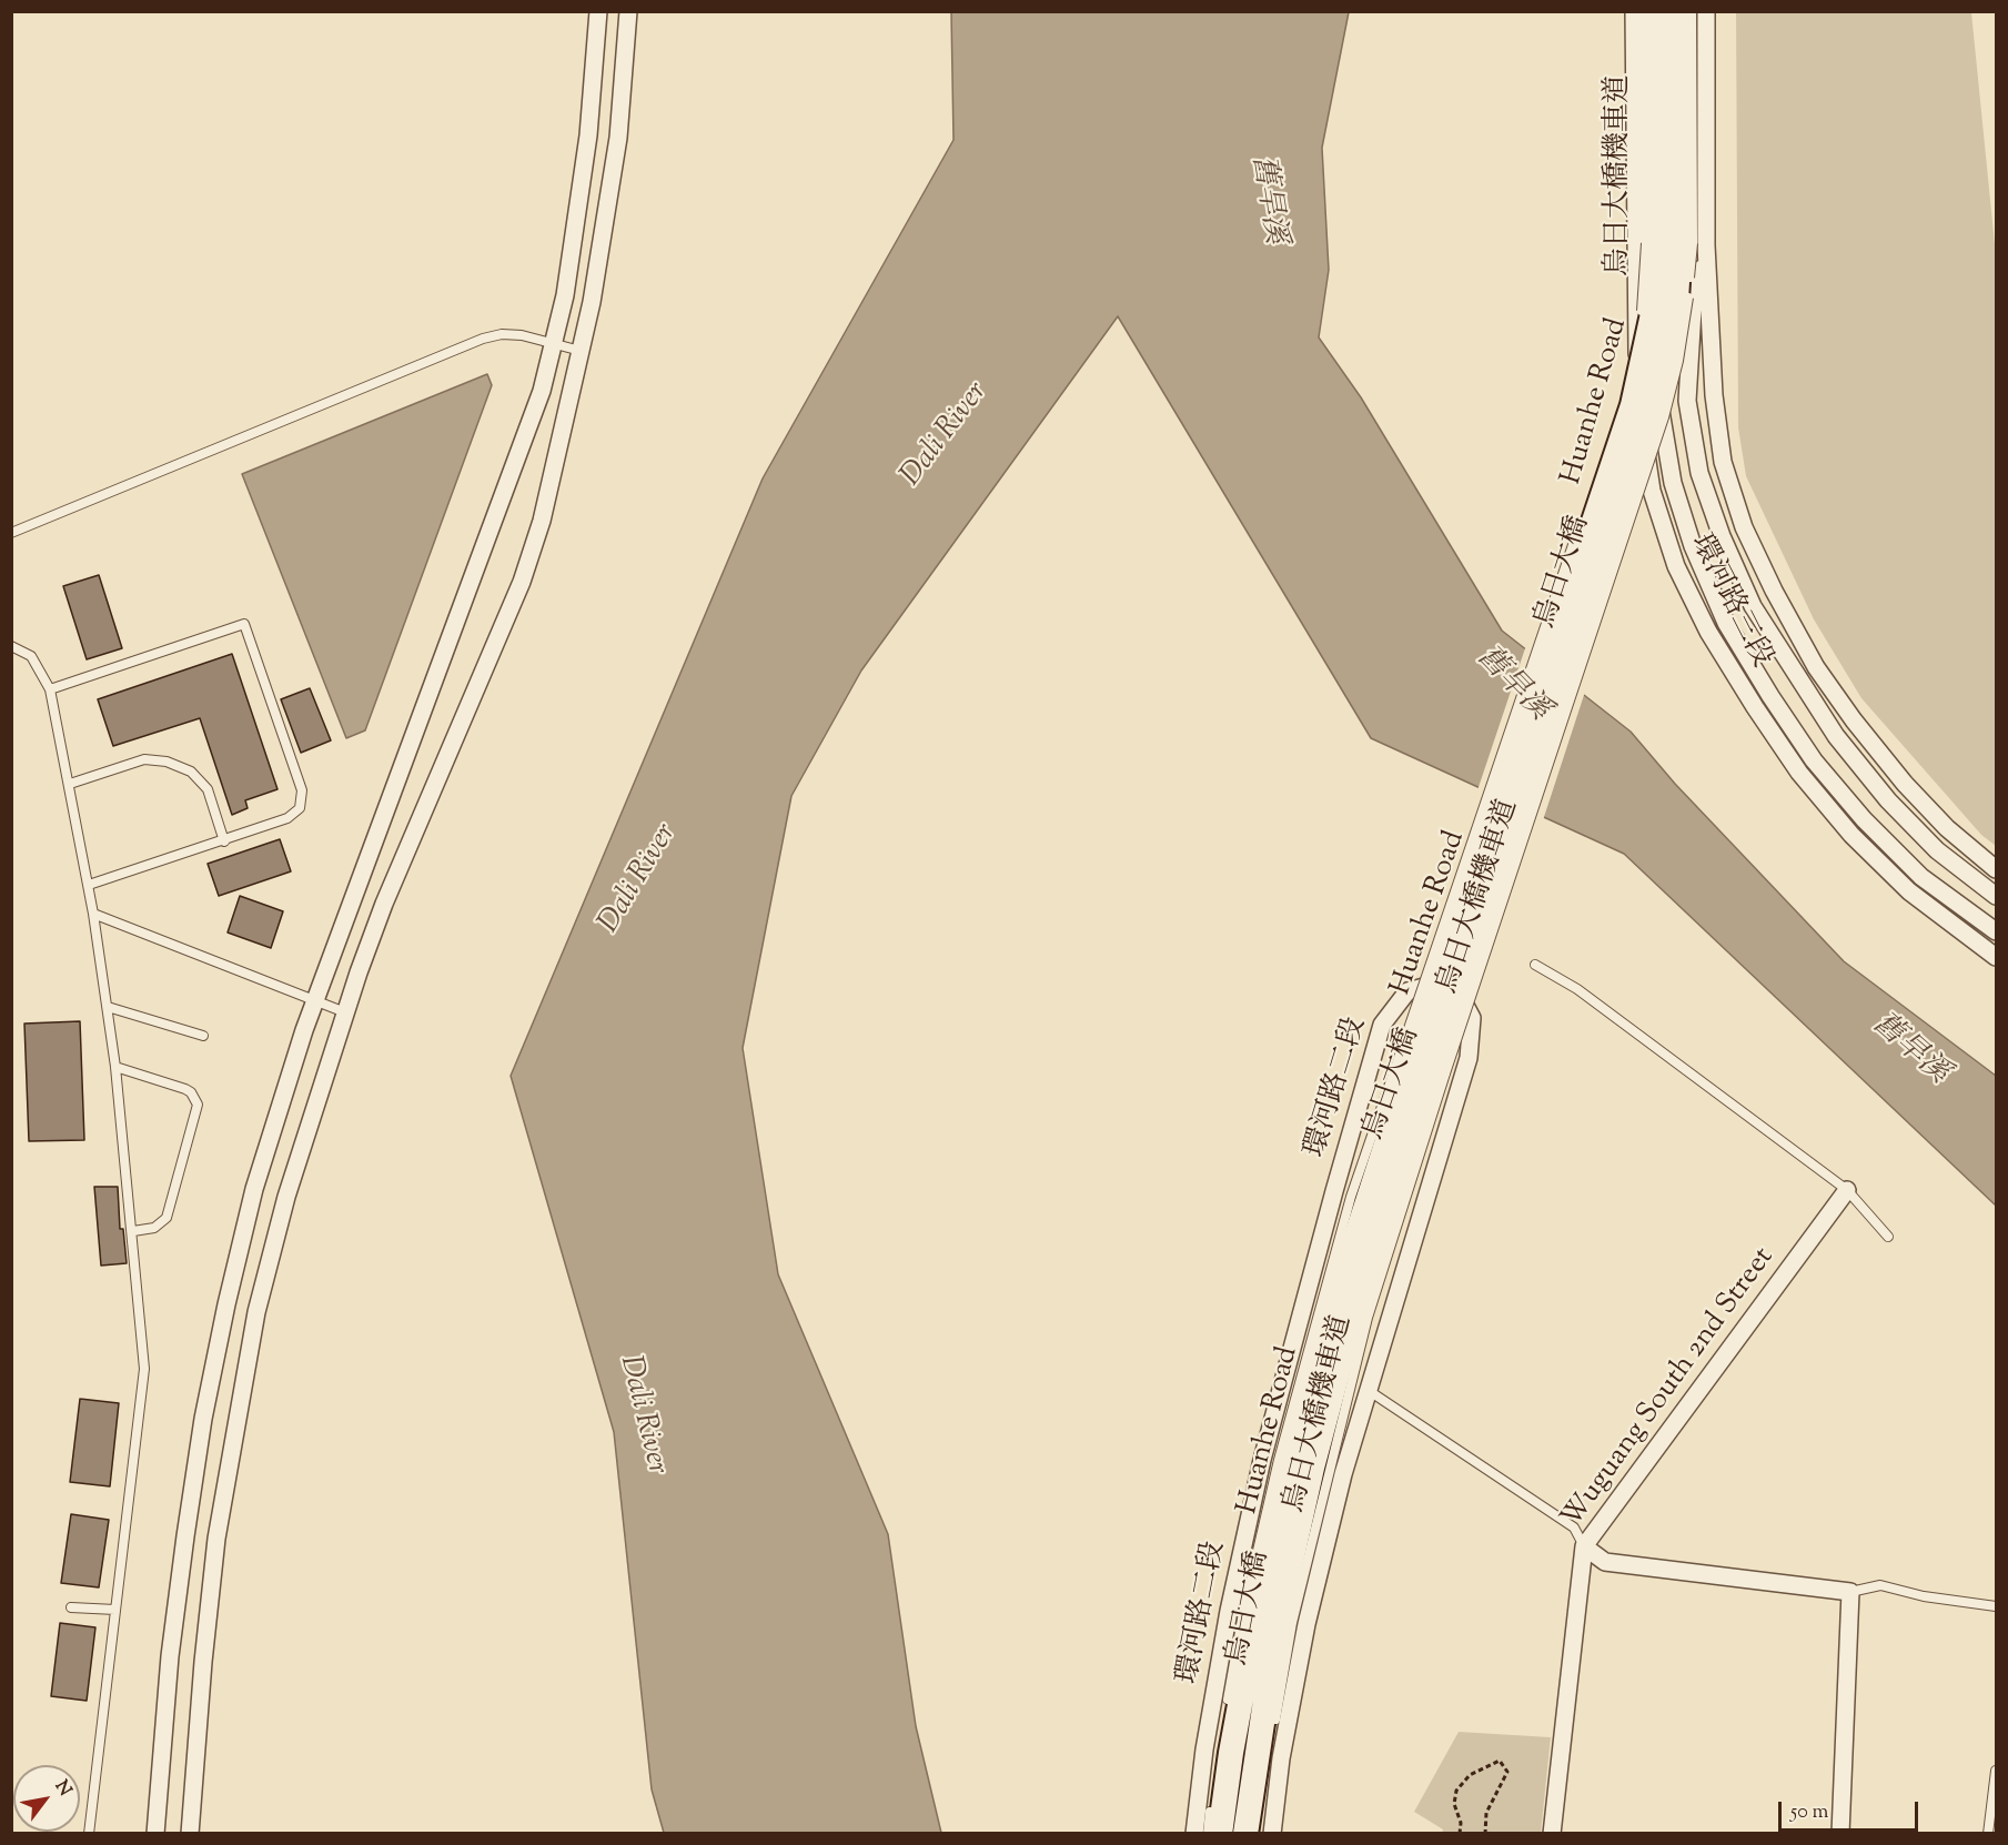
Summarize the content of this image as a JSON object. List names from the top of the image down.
{
  "streets": {
    "street": [
      "Huanhe Road",
      "烏日大橋",
      "環河路三段",
      "環河路二段",
      "Wuguang South 2nd Street"
    ],
    "lane": ["烏日大橋機車道"]
  },
  "crossings": [
    ["烏日大橋機車道", "Huanhe Road"],
    ["烏日大橋機車道", "烏日大橋"],
    ["烏日大橋機車道", "環河路三段"],
    ["Huanhe Road", "烏日大橋"]
  ],
  "water": ["舊旱溪", "Dali River"],
  "scale_bar": "50 m",
  "north": "top right"
}
